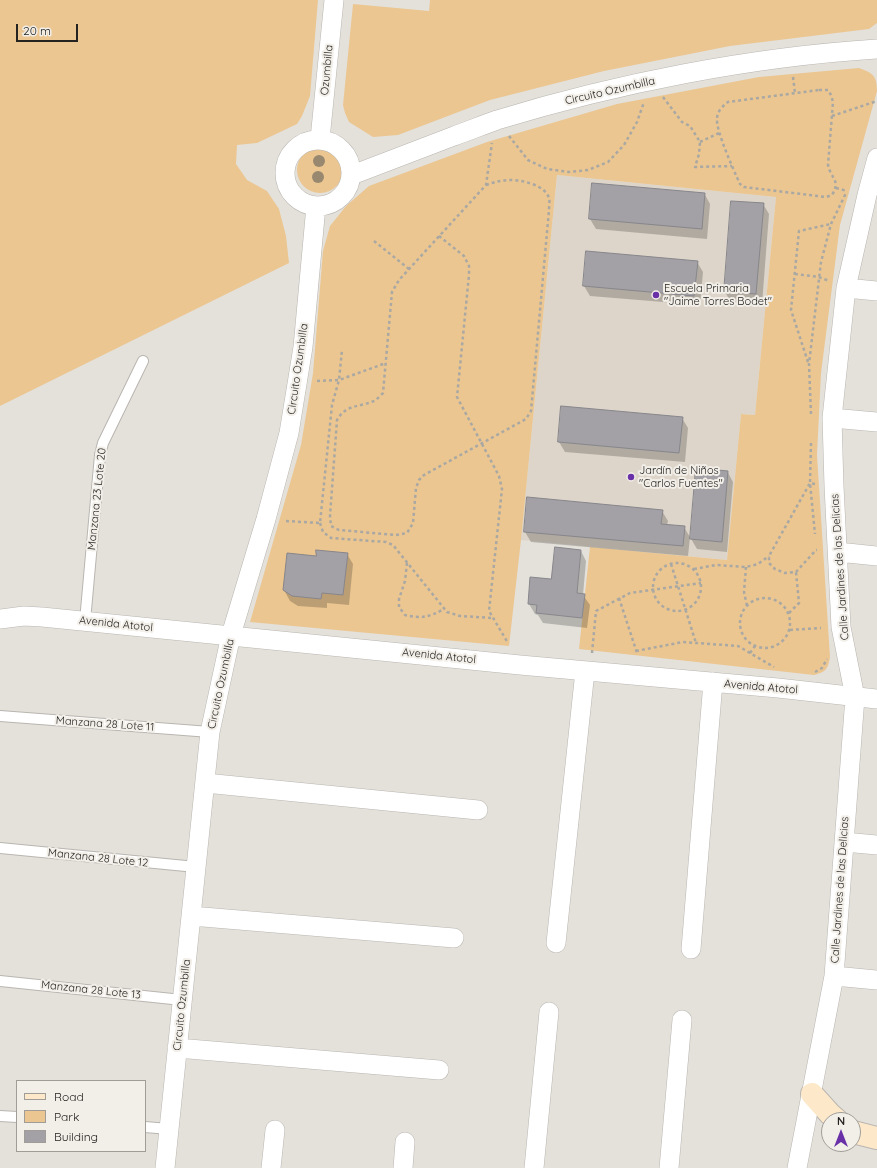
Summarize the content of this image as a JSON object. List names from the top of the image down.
{
  "streets": {
    "street": [
      "Ozumbilla",
      "Circuito Ozumbilla",
      "Calle Jardines de las Delicias",
      "Avenida Atotol"
    ],
    "lane": [
      "Manzana 23 Lote 20",
      "Manzana 28 Lote 11",
      "Manzana 28 Lote 12",
      "Manzana 28 Lote 13"
    ]
  },
  "crossings": [
    ["Ozumbilla", "Circuito Ozumbilla"],
    ["Circuito Ozumbilla", "Avenida Atotol"],
    ["Circuito Ozumbilla", "Manzana 28 Lote 11"],
    ["Circuito Ozumbilla", "Manzana 28 Lote 12"],
    ["Circuito Ozumbilla", "Manzana 28 Lote 13"],
    ["Manzana 23 Lote 20", "Avenida Atotol"],
    ["Calle Jardines de las Delicias", "Avenida Atotol"]
  ],
  "places": ["Escuela Primaria \"Jaime Torres Bodet\"", "Jardín de Niños \"Carlos Fuentes\""],
  "legend": ["Road", "Park", "Building"],
  "scale_bar": "20 m",
  "north": "top"
}
